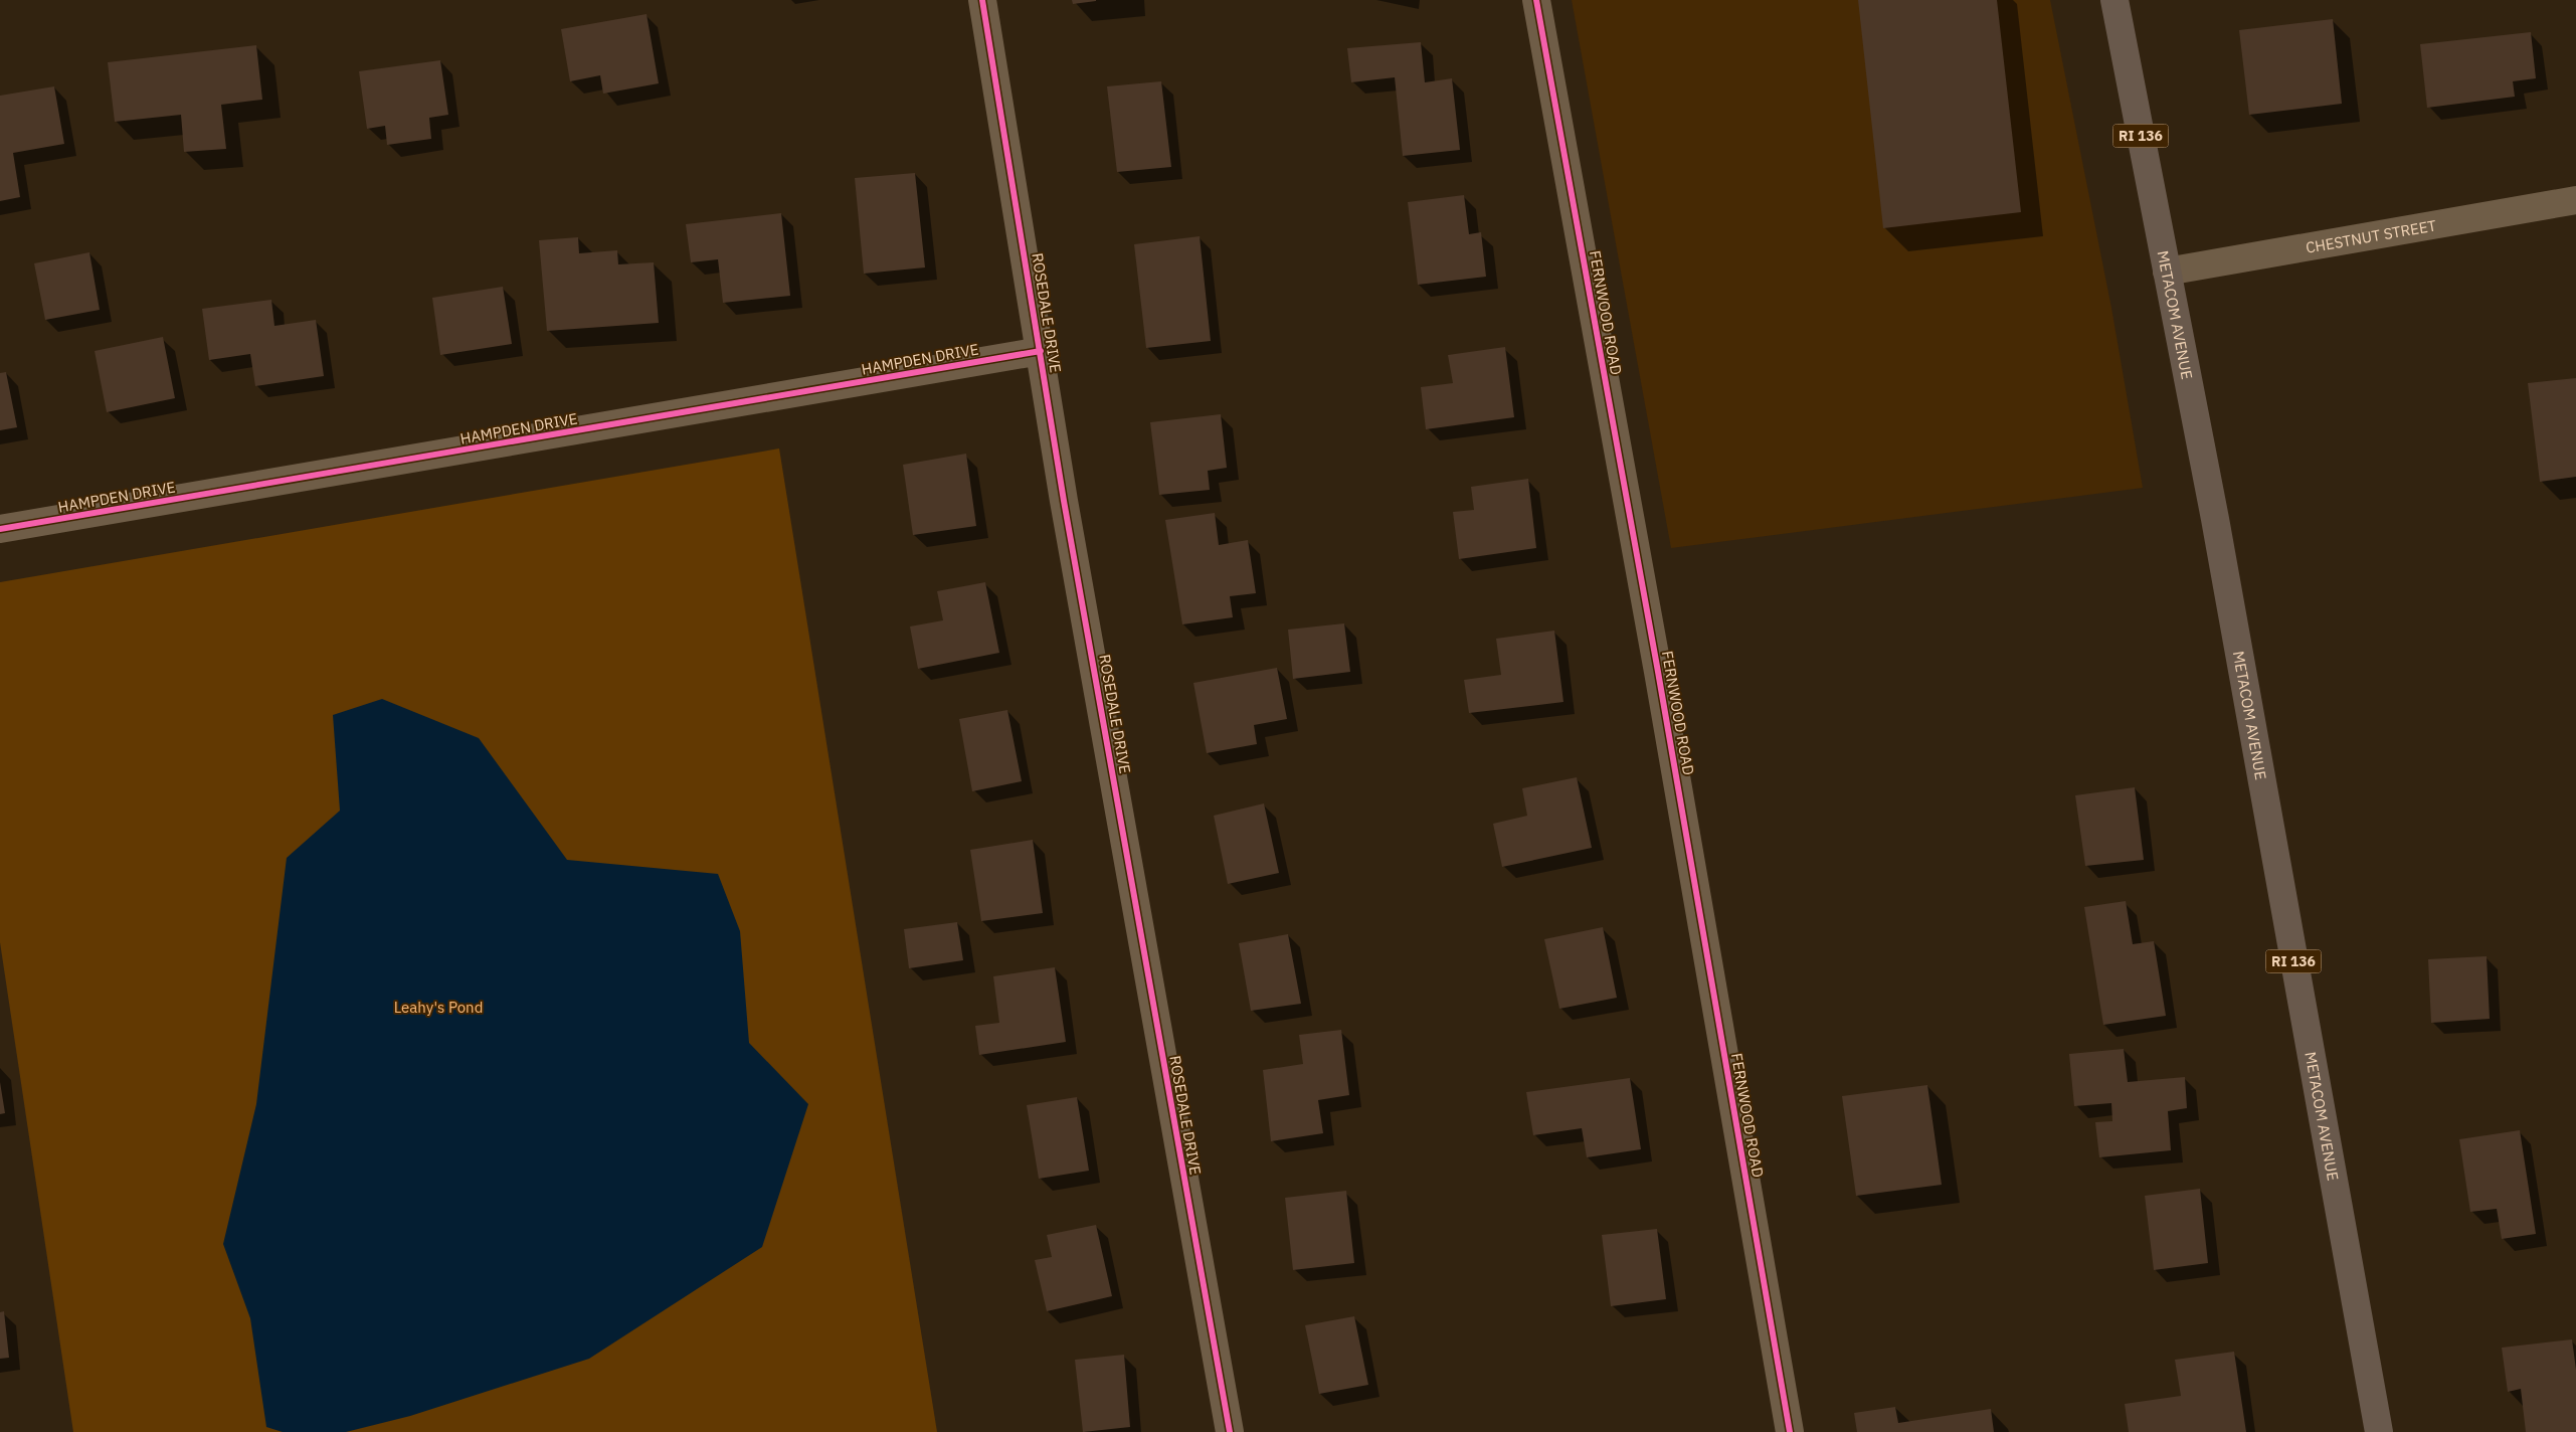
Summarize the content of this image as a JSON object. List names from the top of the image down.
{
  "streets": {
    "main road": ["RI 136", "METACOM AVENUE"],
    "street": [
      "CHESTNUT STREET",
      "ROSEDALE DRIVE",
      "FERNWOOD ROAD",
      "HAMPDEN DRIVE"
    ]
  },
  "crossings": [
    ["CHESTNUT STREET", "METACOM AVENUE"],
    ["ROSEDALE DRIVE", "HAMPDEN DRIVE"]
  ],
  "parks": ["Leahy's Pond"]
}
